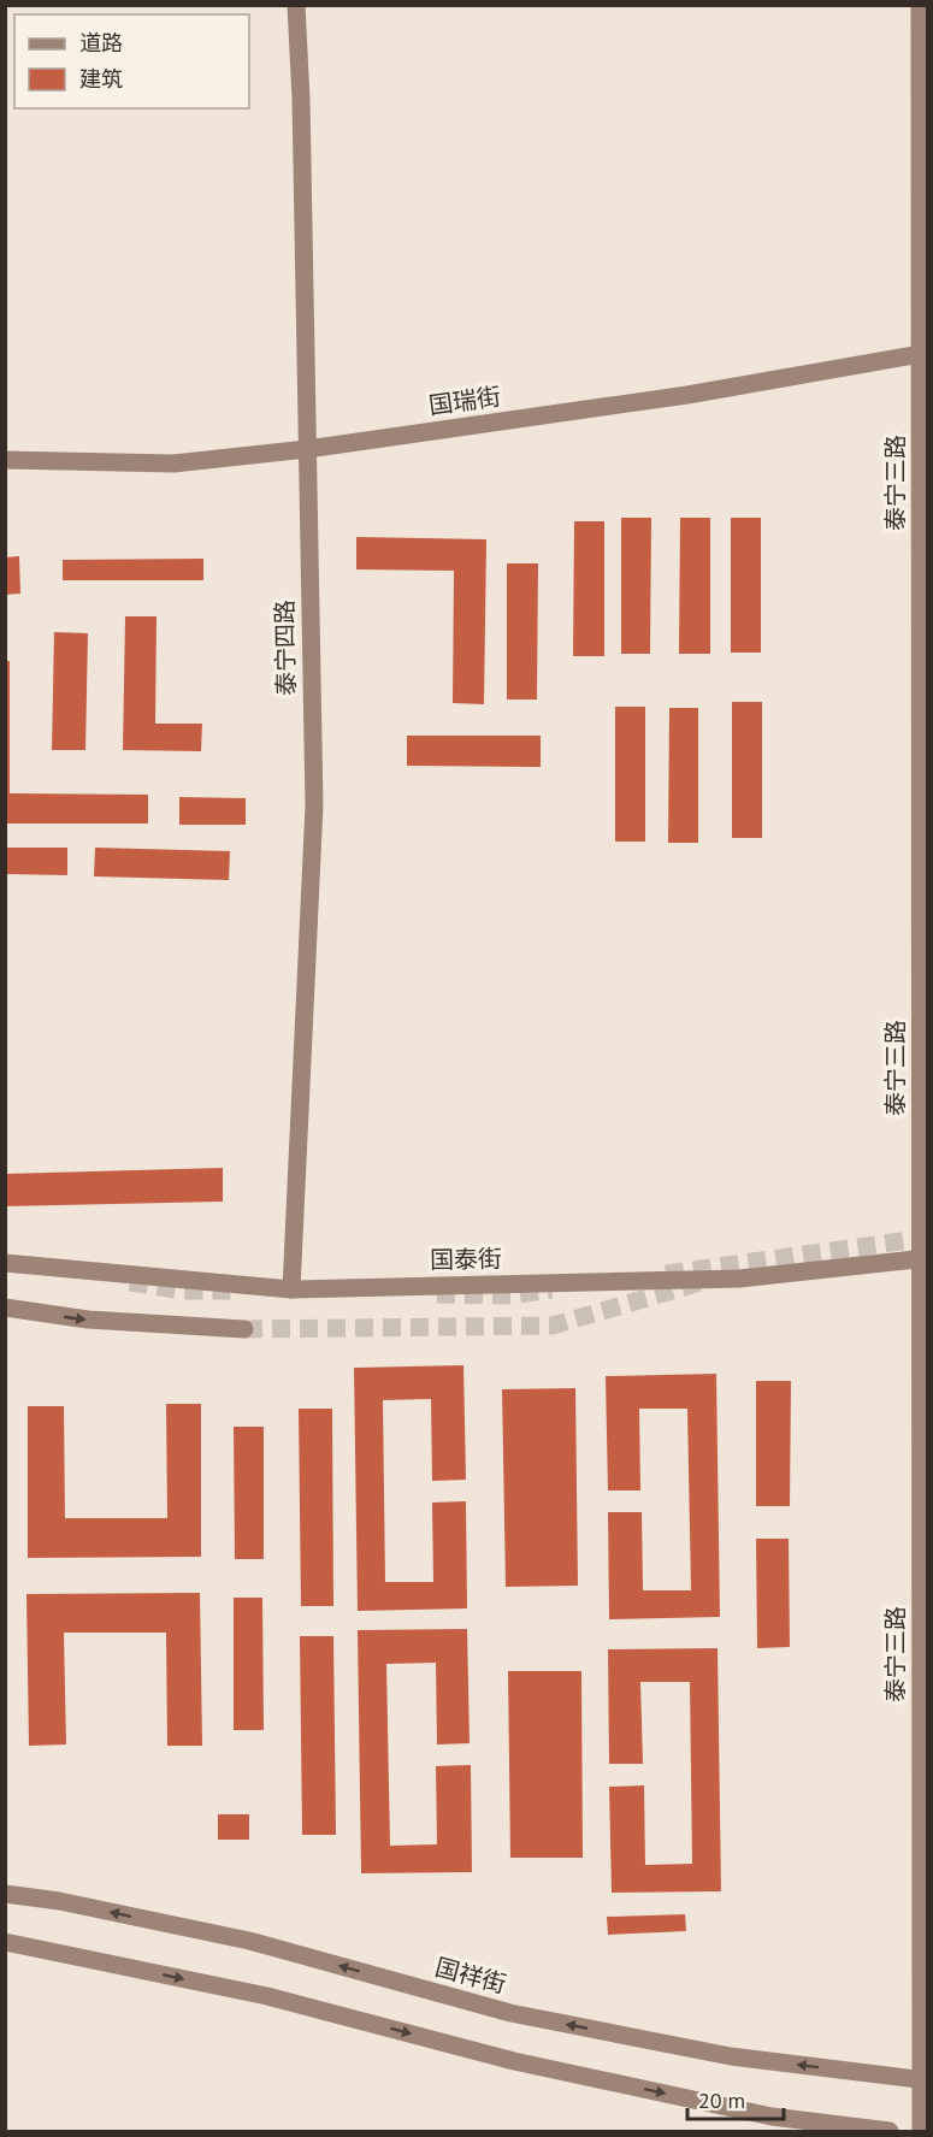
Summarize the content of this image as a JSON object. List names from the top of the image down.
{
  "streets": {
    "street": [
      "国瑞街",
      "泰宁三路",
      "泰宁四路",
      "国泰街",
      "国祥街"
    ]
  },
  "crossings": [
    ["国瑞街", "泰宁三路"],
    ["国瑞街", "泰宁四路"],
    ["泰宁三路", "国泰街"],
    ["泰宁三路", "国祥街"],
    ["泰宁四路", "国泰街"]
  ],
  "legend": ["道路", "建筑"],
  "scale_bar": "20 m"
}
